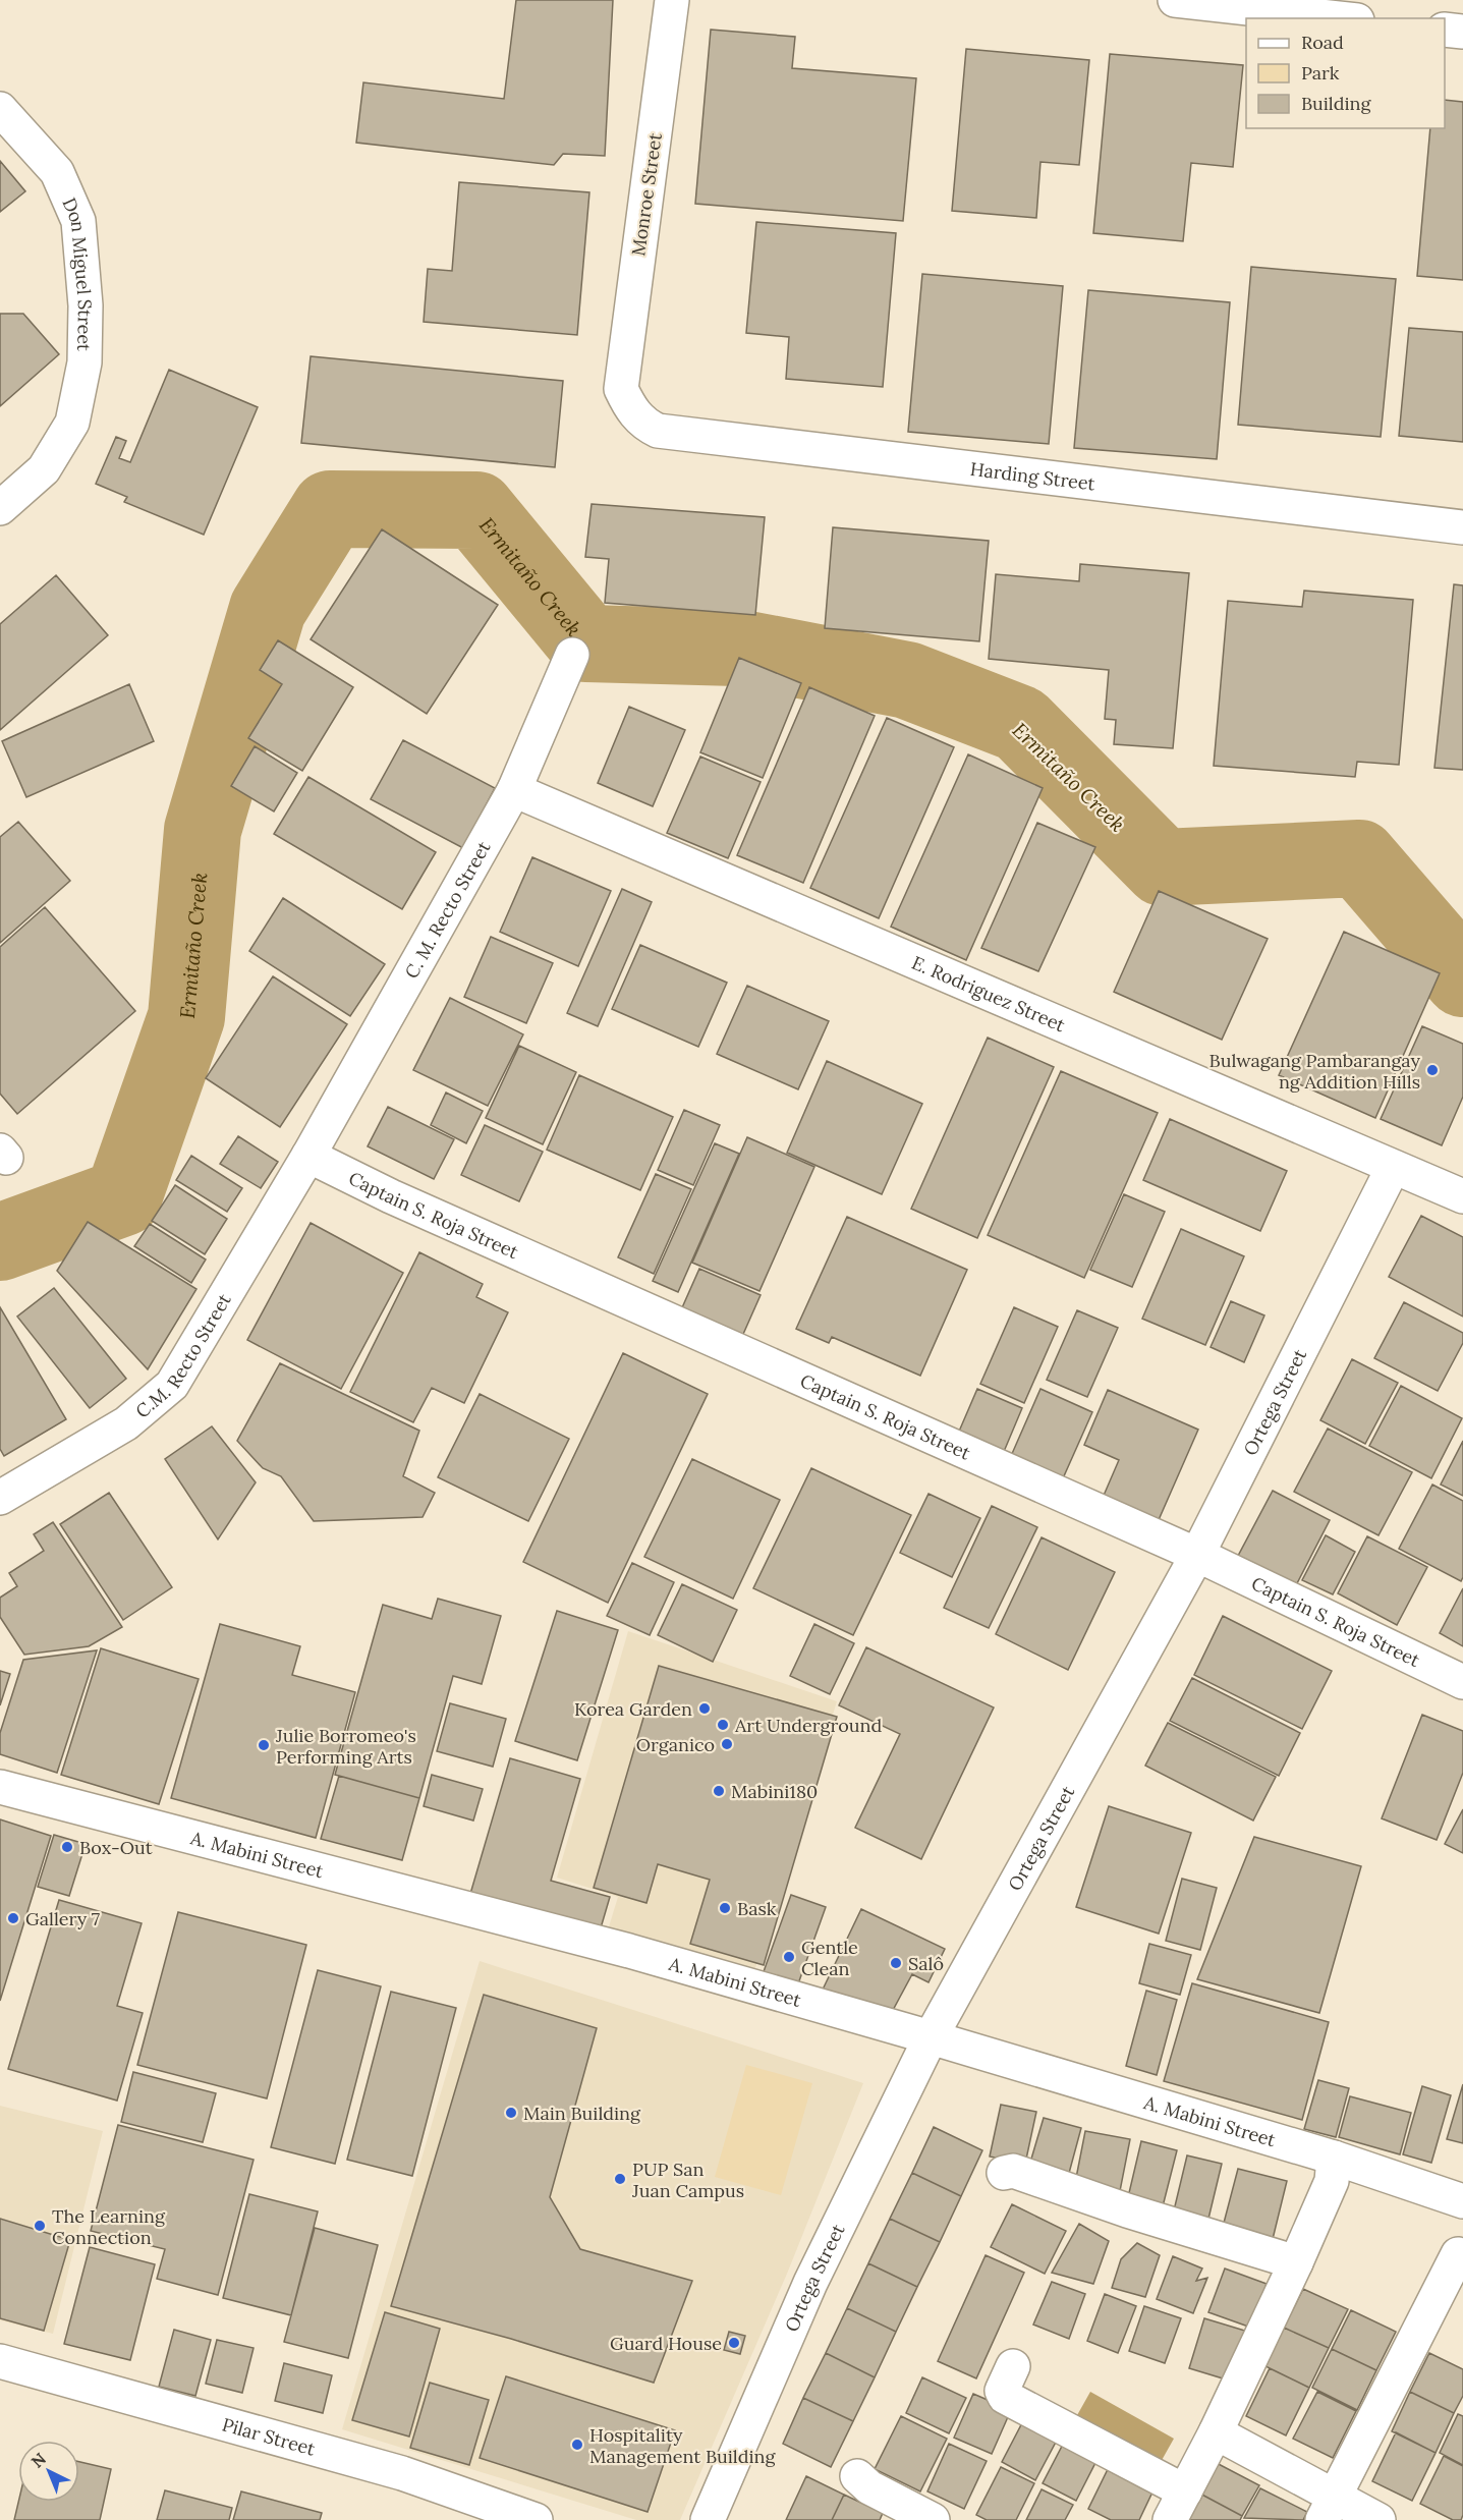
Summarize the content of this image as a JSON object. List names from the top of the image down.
{
  "streets": {
    "street": [
      "Monroe Street",
      "Don Miguel Street",
      "Harding Street",
      "C. M. Recto Street",
      "E. Rodriguez Street",
      "Captain S. Roja Street",
      "C.M. Recto Street",
      "Ortega Street",
      "A. Mabini Street",
      "Pilar Street"
    ]
  },
  "crossings": [
    ["Monroe Street", "Harding Street"],
    ["C. M. Recto Street", "E. Rodriguez Street"],
    ["C. M. Recto Street", "Captain S. Roja Street"],
    ["C. M. Recto Street", "C.M. Recto Street"],
    ["E. Rodriguez Street", "Ortega Street"],
    ["Captain S. Roja Street", "C.M. Recto Street"],
    ["Captain S. Roja Street", "Ortega Street"],
    ["Ortega Street", "A. Mabini Street"]
  ],
  "water": ["Ermitaño Creek"],
  "places": [
    "Bulwagang Pambarangay ng Addition Hills",
    "Korea Garden",
    "Art Underground",
    "Organico",
    "Julie Borromeo's Performing Arts",
    "Mabini180",
    "Box-Out",
    "Bask",
    "Gallery 7",
    "Gentle Clean",
    "Salô",
    "Main Building",
    "PUP San Juan Campus",
    "The Learning Connection",
    "Guard House",
    "Hospitality Management Building"
  ],
  "legend": ["Road", "Park", "Building"],
  "north": "top left"
}
